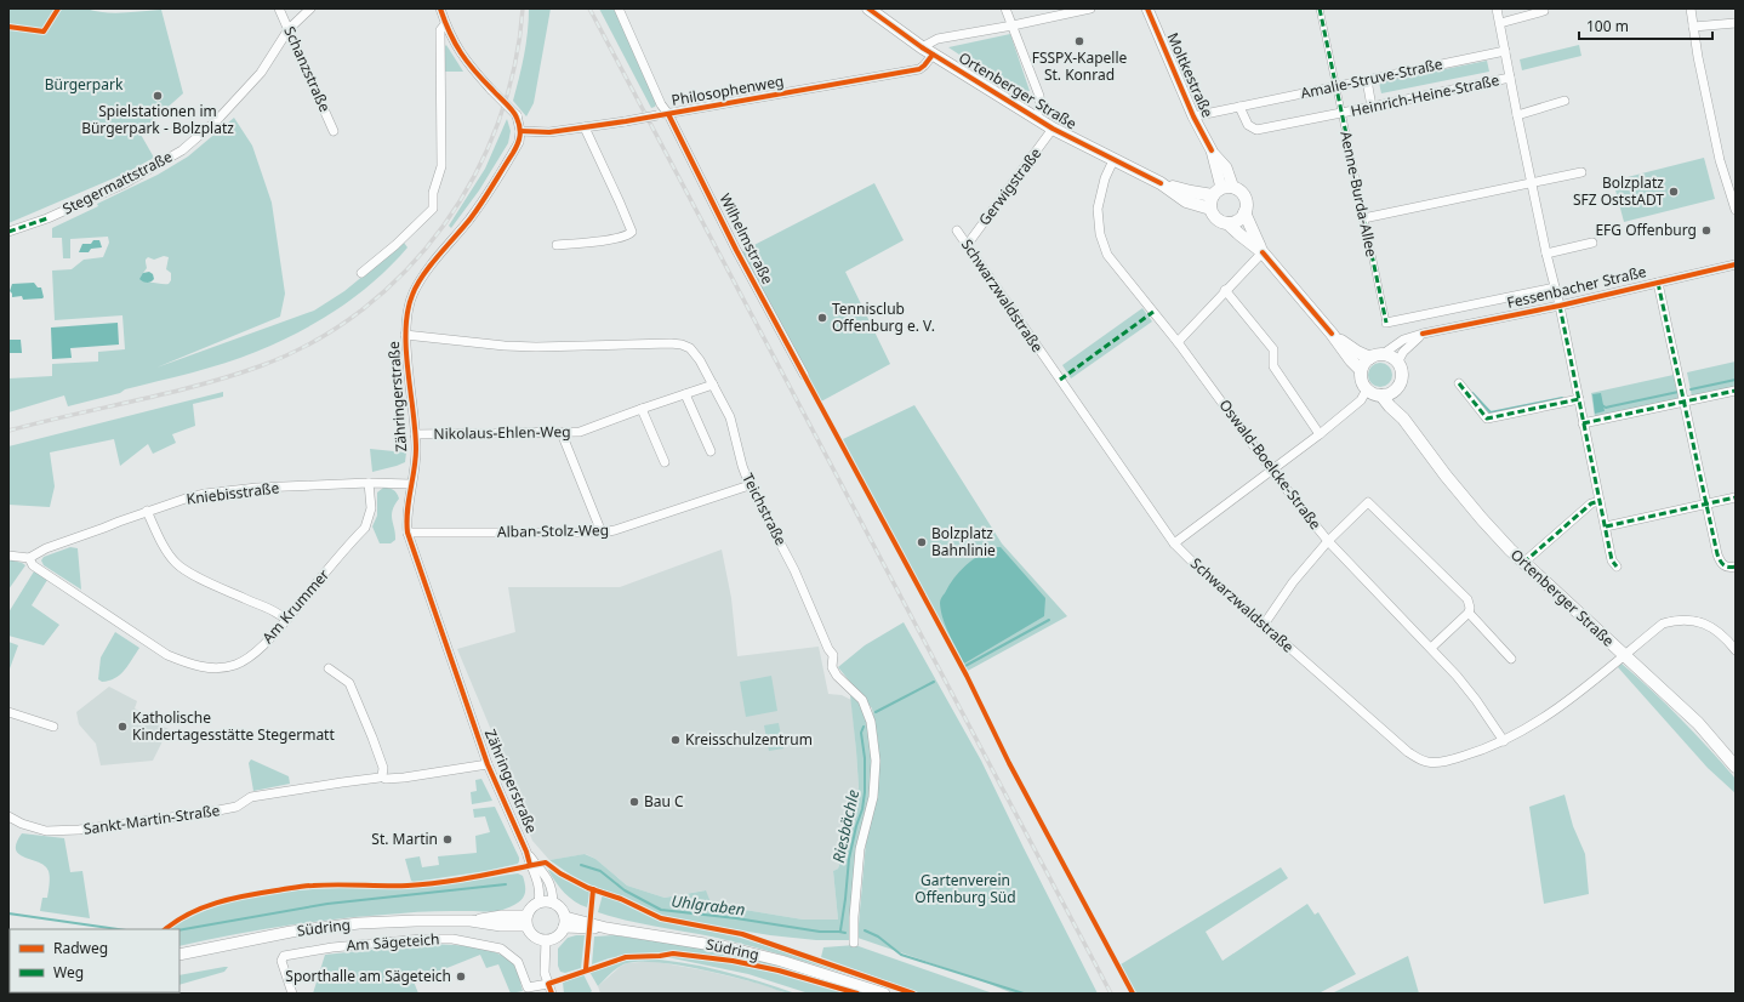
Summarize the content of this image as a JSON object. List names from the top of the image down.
{
  "streets": {
    "main road": ["Ortenberger Straße"],
    "street": [
      "Schanzstraße",
      "Moltkestraße",
      "Amalie-Struve-Straße",
      "Philosophenweg",
      "Heinrich-Heine-Straße",
      "Stegermattstraße",
      "Gerwigstraße",
      "Aenne-Burda-Allee",
      "Wilhelmstraße",
      "Fessenbacher Straße",
      "Schwarzwaldstraße",
      "Zähringerstraße",
      "Nikolaus-Ehlen-Weg",
      "Oswald-Boelcke-Straße",
      "Kniebisstraße",
      "Teichstraße",
      "Alban-Stolz-Weg",
      "Am Krummer",
      "Sankt-Martin-Straße",
      "Südring",
      "Am Sägeteich"
    ]
  },
  "crossings": [
    ["Schanzstraße", "Stegermattstraße"],
    ["Moltkestraße", "Amalie-Struve-Straße"],
    ["Moltkestraße", "Ortenberger Straße"],
    ["Amalie-Struve-Straße", "Heinrich-Heine-Straße"],
    ["Amalie-Struve-Straße", "Aenne-Burda-Allee"],
    ["Philosophenweg", "Ortenberger Straße"],
    ["Philosophenweg", "Wilhelmstraße"],
    ["Philosophenweg", "Zähringerstraße"],
    ["Ortenberger Straße", "Gerwigstraße"],
    ["Ortenberger Straße", "Fessenbacher Straße"],
    ["Ortenberger Straße", "Schwarzwaldstraße"],
    ["Ortenberger Straße", "Oswald-Boelcke-Straße"],
    ["Heinrich-Heine-Straße", "Aenne-Burda-Allee"],
    ["Gerwigstraße", "Schwarzwaldstraße"],
    ["Schwarzwaldstraße", "Oswald-Boelcke-Straße"],
    ["Zähringerstraße", "Nikolaus-Ehlen-Weg"],
    ["Zähringerstraße", "Kniebisstraße"],
    ["Zähringerstraße", "Teichstraße"],
    ["Zähringerstraße", "Alban-Stolz-Weg"],
    ["Zähringerstraße", "Sankt-Martin-Straße"],
    ["Zähringerstraße", "Südring"],
    ["Nikolaus-Ehlen-Weg", "Teichstraße"],
    ["Kniebisstraße", "Am Krummer"],
    ["Teichstraße", "Alban-Stolz-Weg"]
  ],
  "water": ["Riesbächle", "Uhlgraben"],
  "parks": ["Bürgerpark", "Gartenverein Offenburg Süd"],
  "places": [
    "FSSPX-Kapelle St. Konrad",
    "Spielstationen im Bürgerpark - Bolzplatz",
    "Bolzplatz SFZ OststADT",
    "EFG Offenburg",
    "Tennisclub Offenburg e. V.",
    "Bolzplatz Bahnlinie",
    "Katholische Kindertagesstätte Stegermatt",
    "Kreisschulzentrum",
    "Bau C",
    "St. Martin",
    "Sporthalle am Sägeteich"
  ],
  "legend": ["Radweg", "Weg"],
  "scale_bar": "100 m"
}
